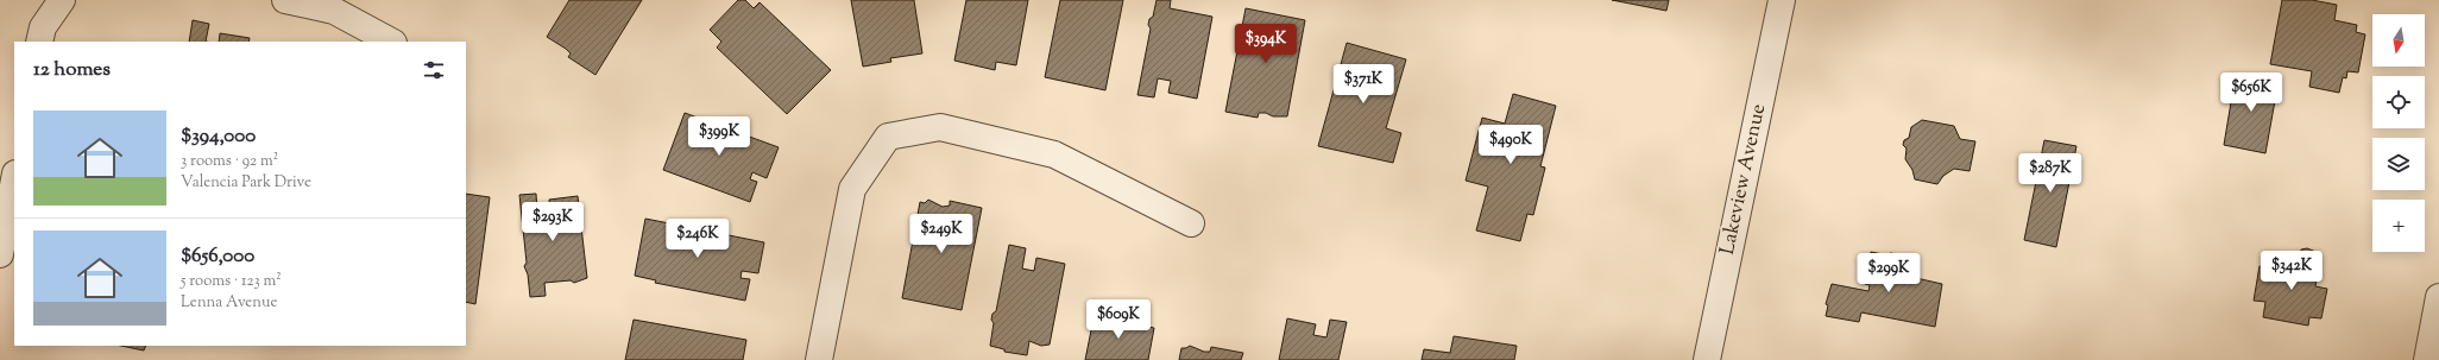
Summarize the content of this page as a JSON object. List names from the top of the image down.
{
  "streets": {
    "street": ["Lakeview Avenue"]
  },
  "north": "bottom",
  "page": {
    "map_buttons": "+",
    "price": [
      "$394K",
      "$371K",
      "$656K",
      "$399K",
      "$490K",
      "$287K",
      "$293K",
      "$249K",
      "$246K",
      "$342K",
      "$299K",
      "$609K"
    ],
    "heading": "12 homes",
    "list": [
      {
        "name": "$394,000",
        "note": "3 rooms · 92 m² · Valencia Park Drive"
      },
      {
        "name": "$656,000",
        "note": "5 rooms · 123 m² · Lenna Avenue"
      }
    ]
  }
}
